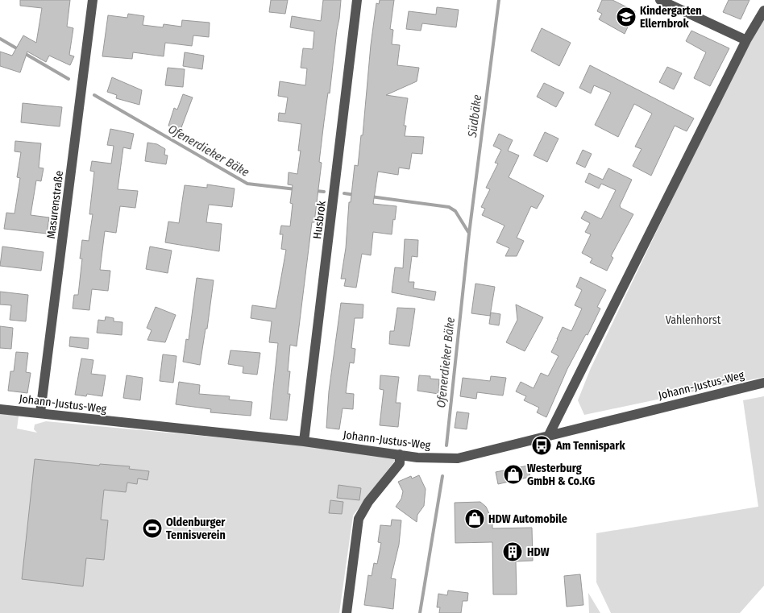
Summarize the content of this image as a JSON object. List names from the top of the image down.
{
  "streets": {
    "street": ["Masurenstraße", "Husbrok", "Johann-Justus-Weg"]
  },
  "crossings": [
    ["Masurenstraße", "Johann-Justus-Weg"],
    ["Husbrok", "Johann-Justus-Weg"]
  ],
  "water": ["Südbäke", "Ofenerdieker Bäke"],
  "parks": ["Vahlenhorst"],
  "places": {
    "school or university": ["Kindergarten Ellernbrok"],
    "bus stop": ["Am Tennispark"],
    "shop": ["Westerburg GmbH & Co.KG", "HDW Automobile"],
    "sports": ["Oldenburger Tennisverein"],
    "building": ["HDW"]
  }
}
